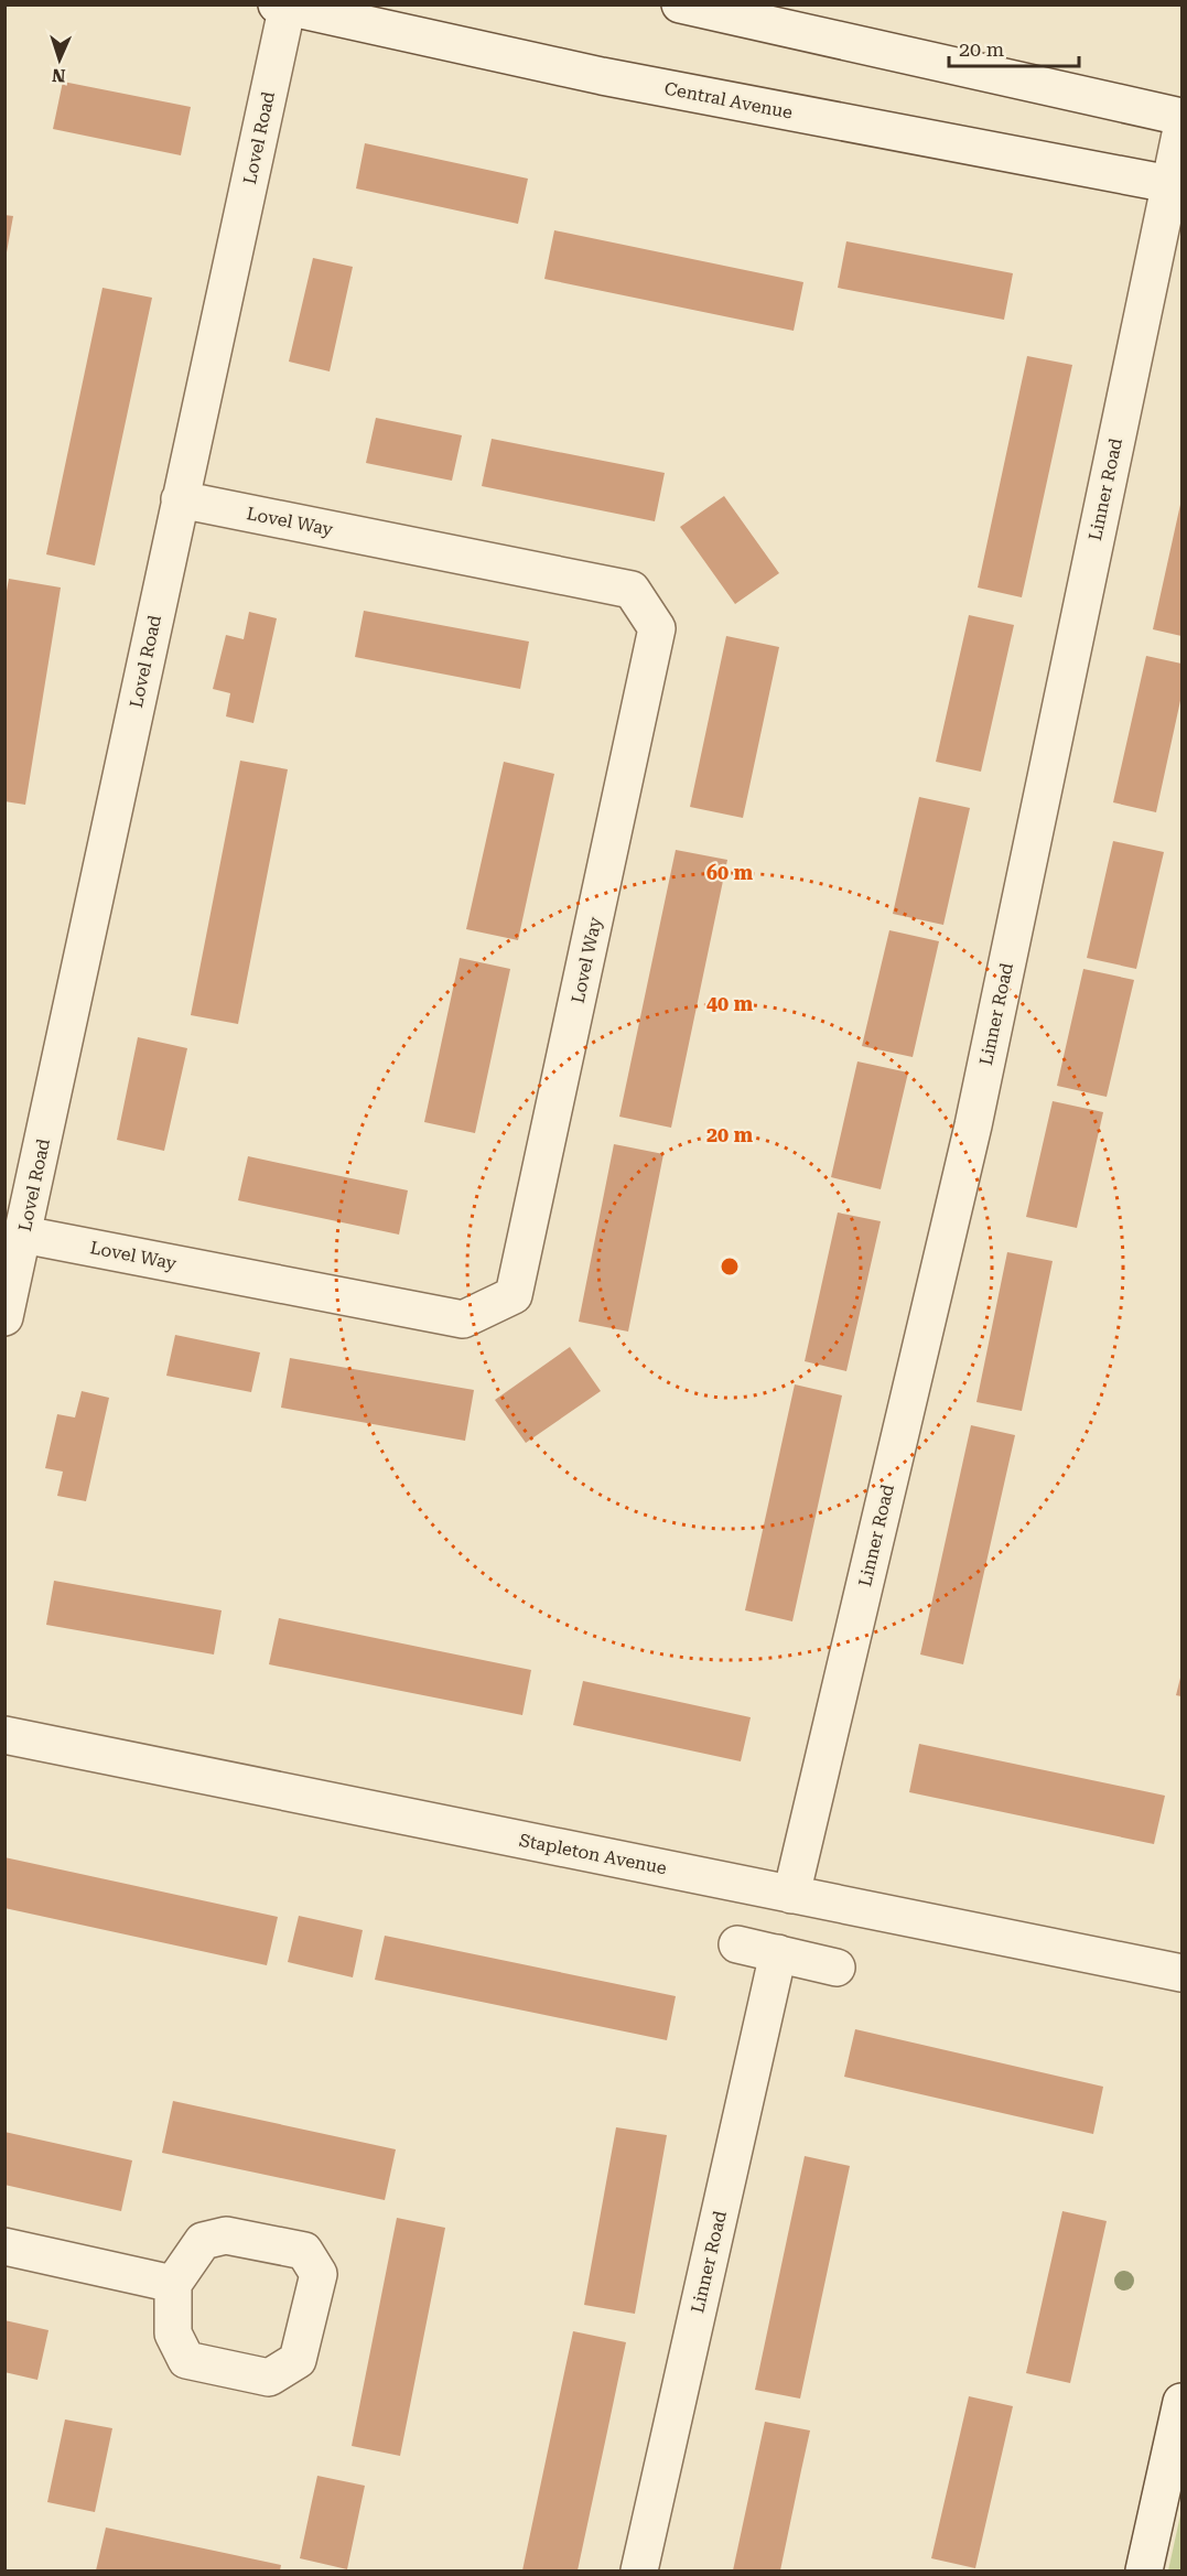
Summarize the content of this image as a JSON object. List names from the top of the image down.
{
  "streets": {
    "street": [
      "Central Avenue",
      "Lovel Road",
      "Linner Road",
      "Lovel Way",
      "Stapleton Avenue"
    ]
  },
  "crossings": [
    ["Central Avenue", "Lovel Road"],
    ["Central Avenue", "Linner Road"],
    ["Lovel Road", "Lovel Way"],
    ["Linner Road", "Stapleton Avenue"]
  ],
  "scale_bar": "20 m",
  "north": "bottom",
  "rings": ["60 m", "40 m", "20 m"]
}
